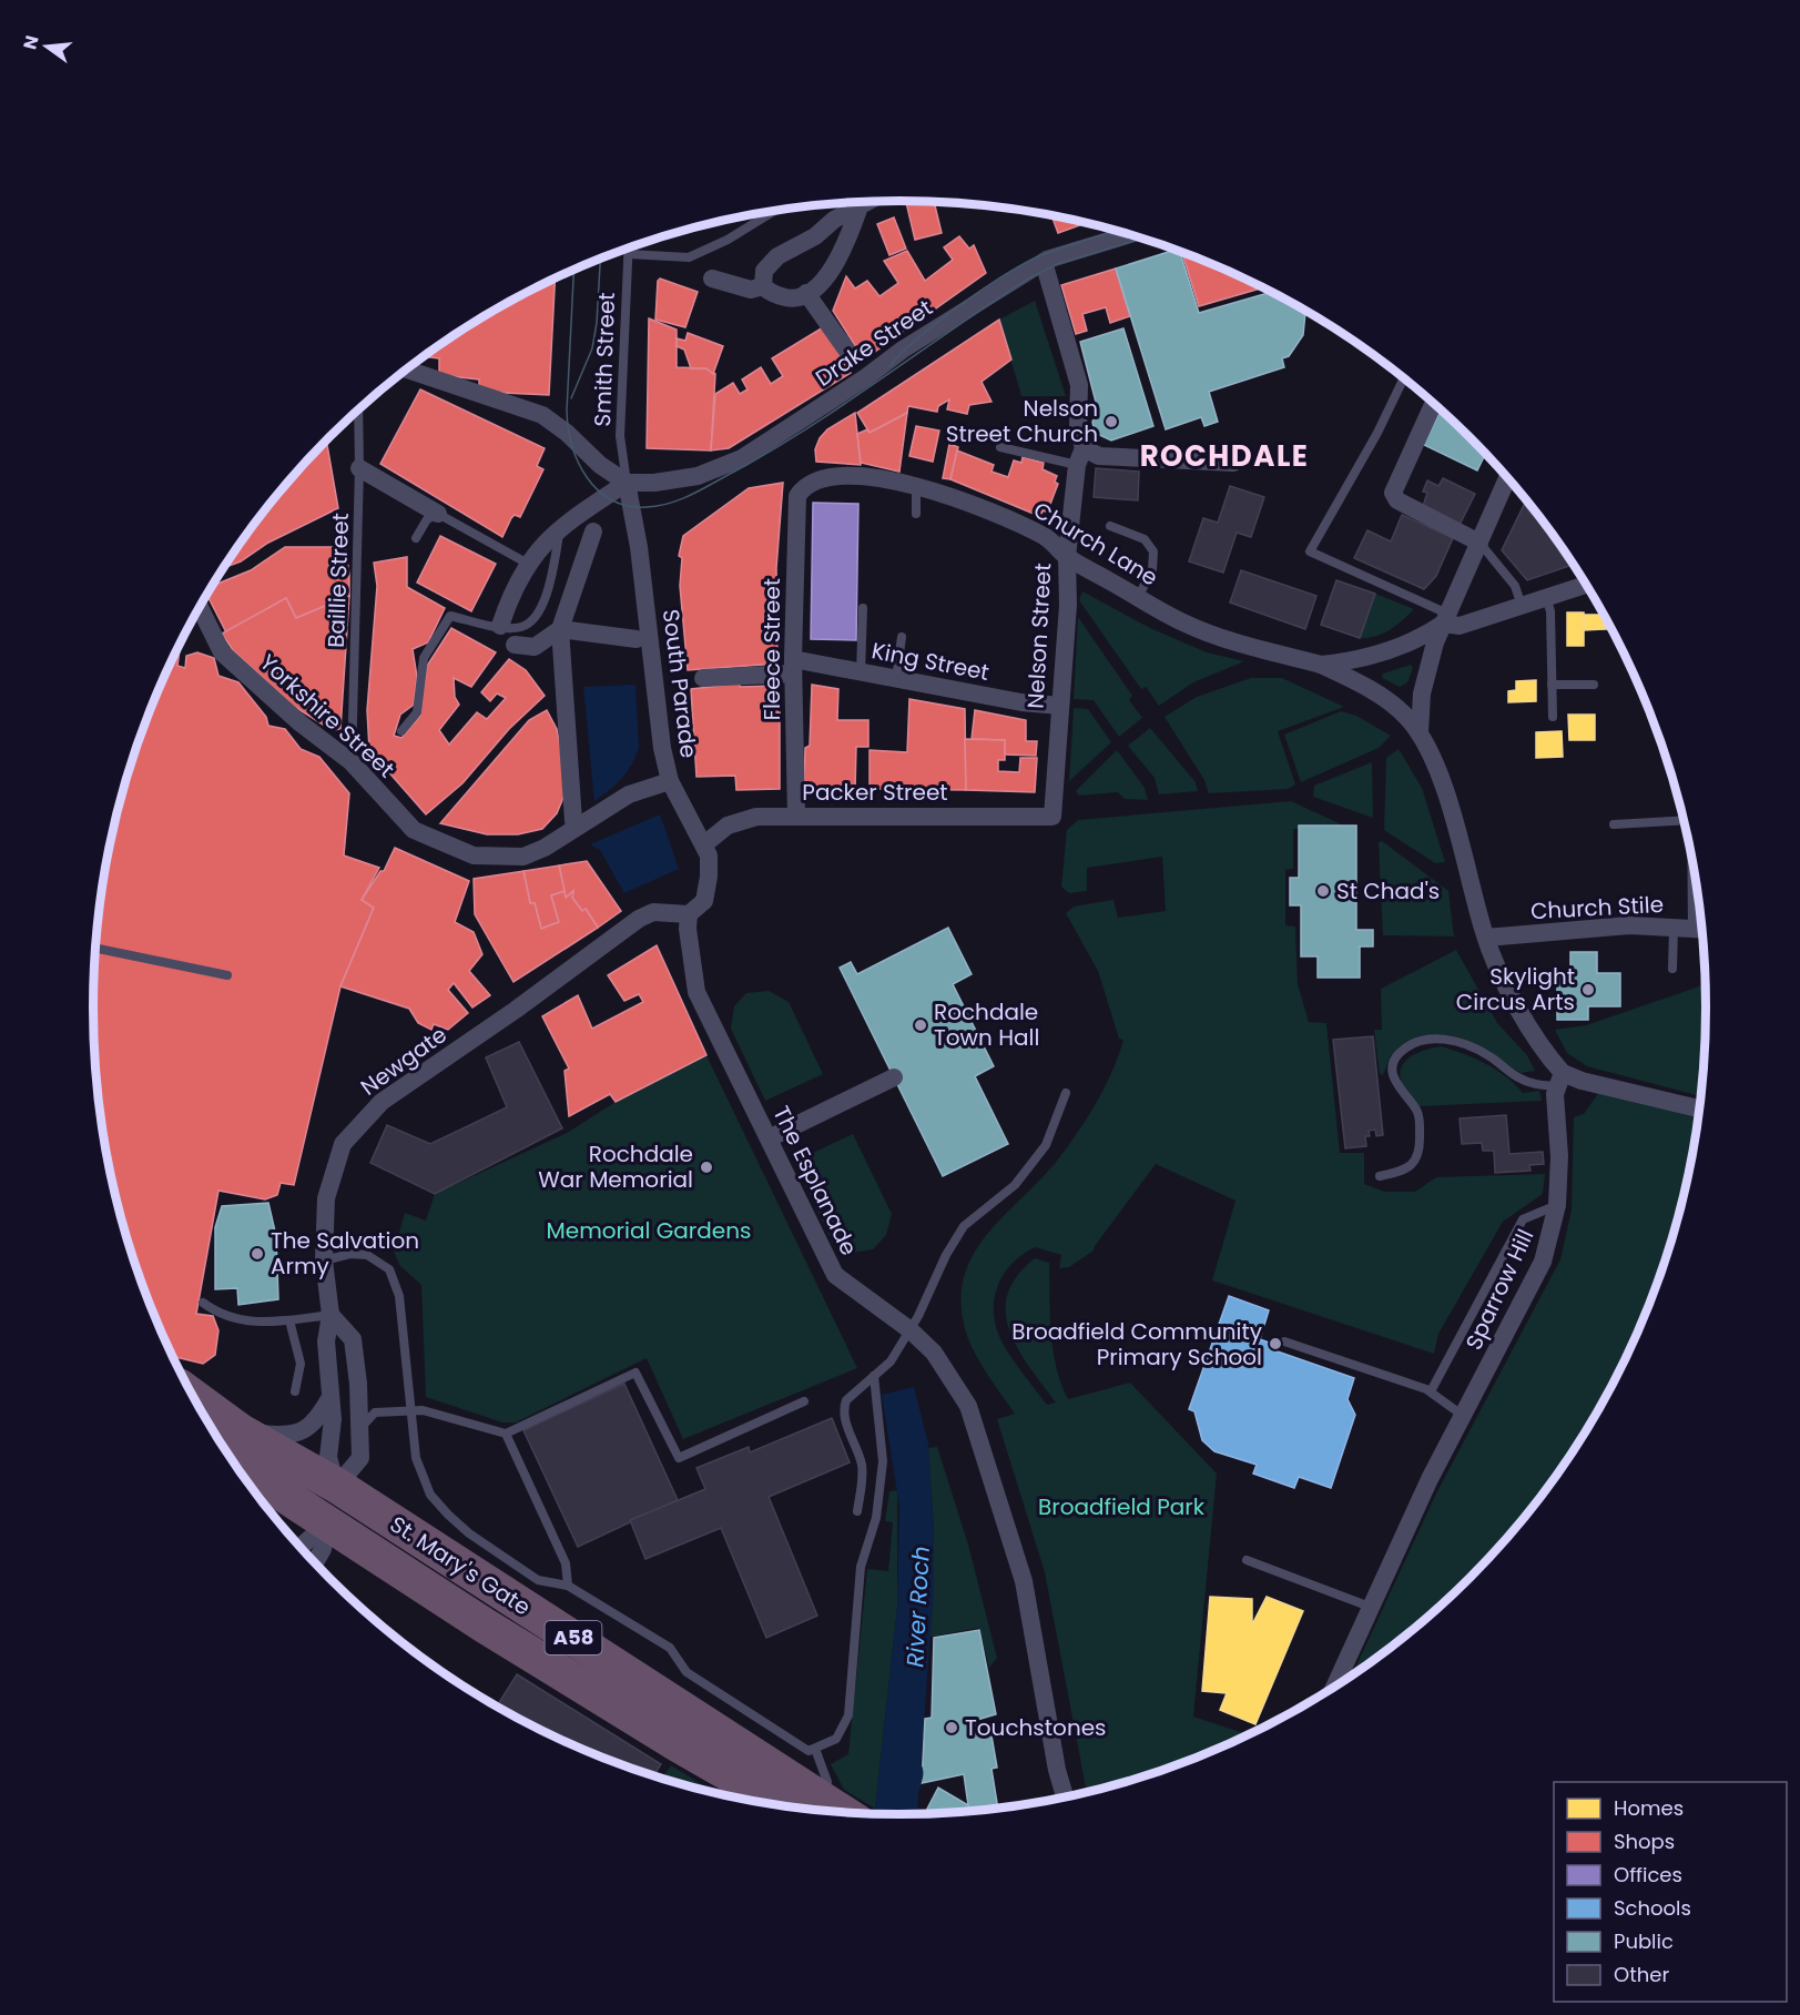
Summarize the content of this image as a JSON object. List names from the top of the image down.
{
  "streets": {
    "highway": ["St. Mary's Gate", "A58"],
    "street": [
      "Drake Street",
      "Church Lane",
      "Nelson Street",
      "Fleece Street",
      "King Street",
      "South Parade",
      "Yorkshire Street",
      "Packer Street",
      "Church Stile",
      "Newgate",
      "The Esplanade",
      "Sparrow Hill"
    ],
    "lane": ["Smith Street", "Baillie Street"]
  },
  "crossings": [
    ["Drake Street", "Smith Street"],
    ["Drake Street", "Nelson Street"],
    ["Drake Street", "South Parade"],
    ["Smith Street", "South Parade"],
    ["Church Lane", "Nelson Street"],
    ["Church Lane", "Fleece Street"],
    ["Baillie Street", "Yorkshire Street"],
    ["Nelson Street", "King Street"],
    ["Nelson Street", "Packer Street"],
    ["Fleece Street", "King Street"],
    ["Fleece Street", "Packer Street"],
    ["South Parade", "Yorkshire Street"],
    ["South Parade", "Packer Street"],
    ["South Parade", "Newgate"],
    ["South Parade", "The Esplanade"],
    ["Newgate", "The Esplanade"],
    ["Newgate", "St. Mary's Gate"],
    ["St. Mary's Gate", "A58"]
  ],
  "districts": ["ROCHDALE"],
  "water": ["River Roch"],
  "parks": ["Memorial Gardens", "Broadfield Park"],
  "places": [
    "Nelson Street Church",
    "St Chad's",
    "Skylight Circus Arts",
    "Rochdale Town Hall",
    "Rochdale War Memorial",
    "The Salvation Army",
    "Broadfield Community Primary School",
    "Touchstones"
  ],
  "legend": [
    "Homes",
    "Shops",
    "Offices",
    "Schools",
    "Public",
    "Other"
  ],
  "north": "left"
}
